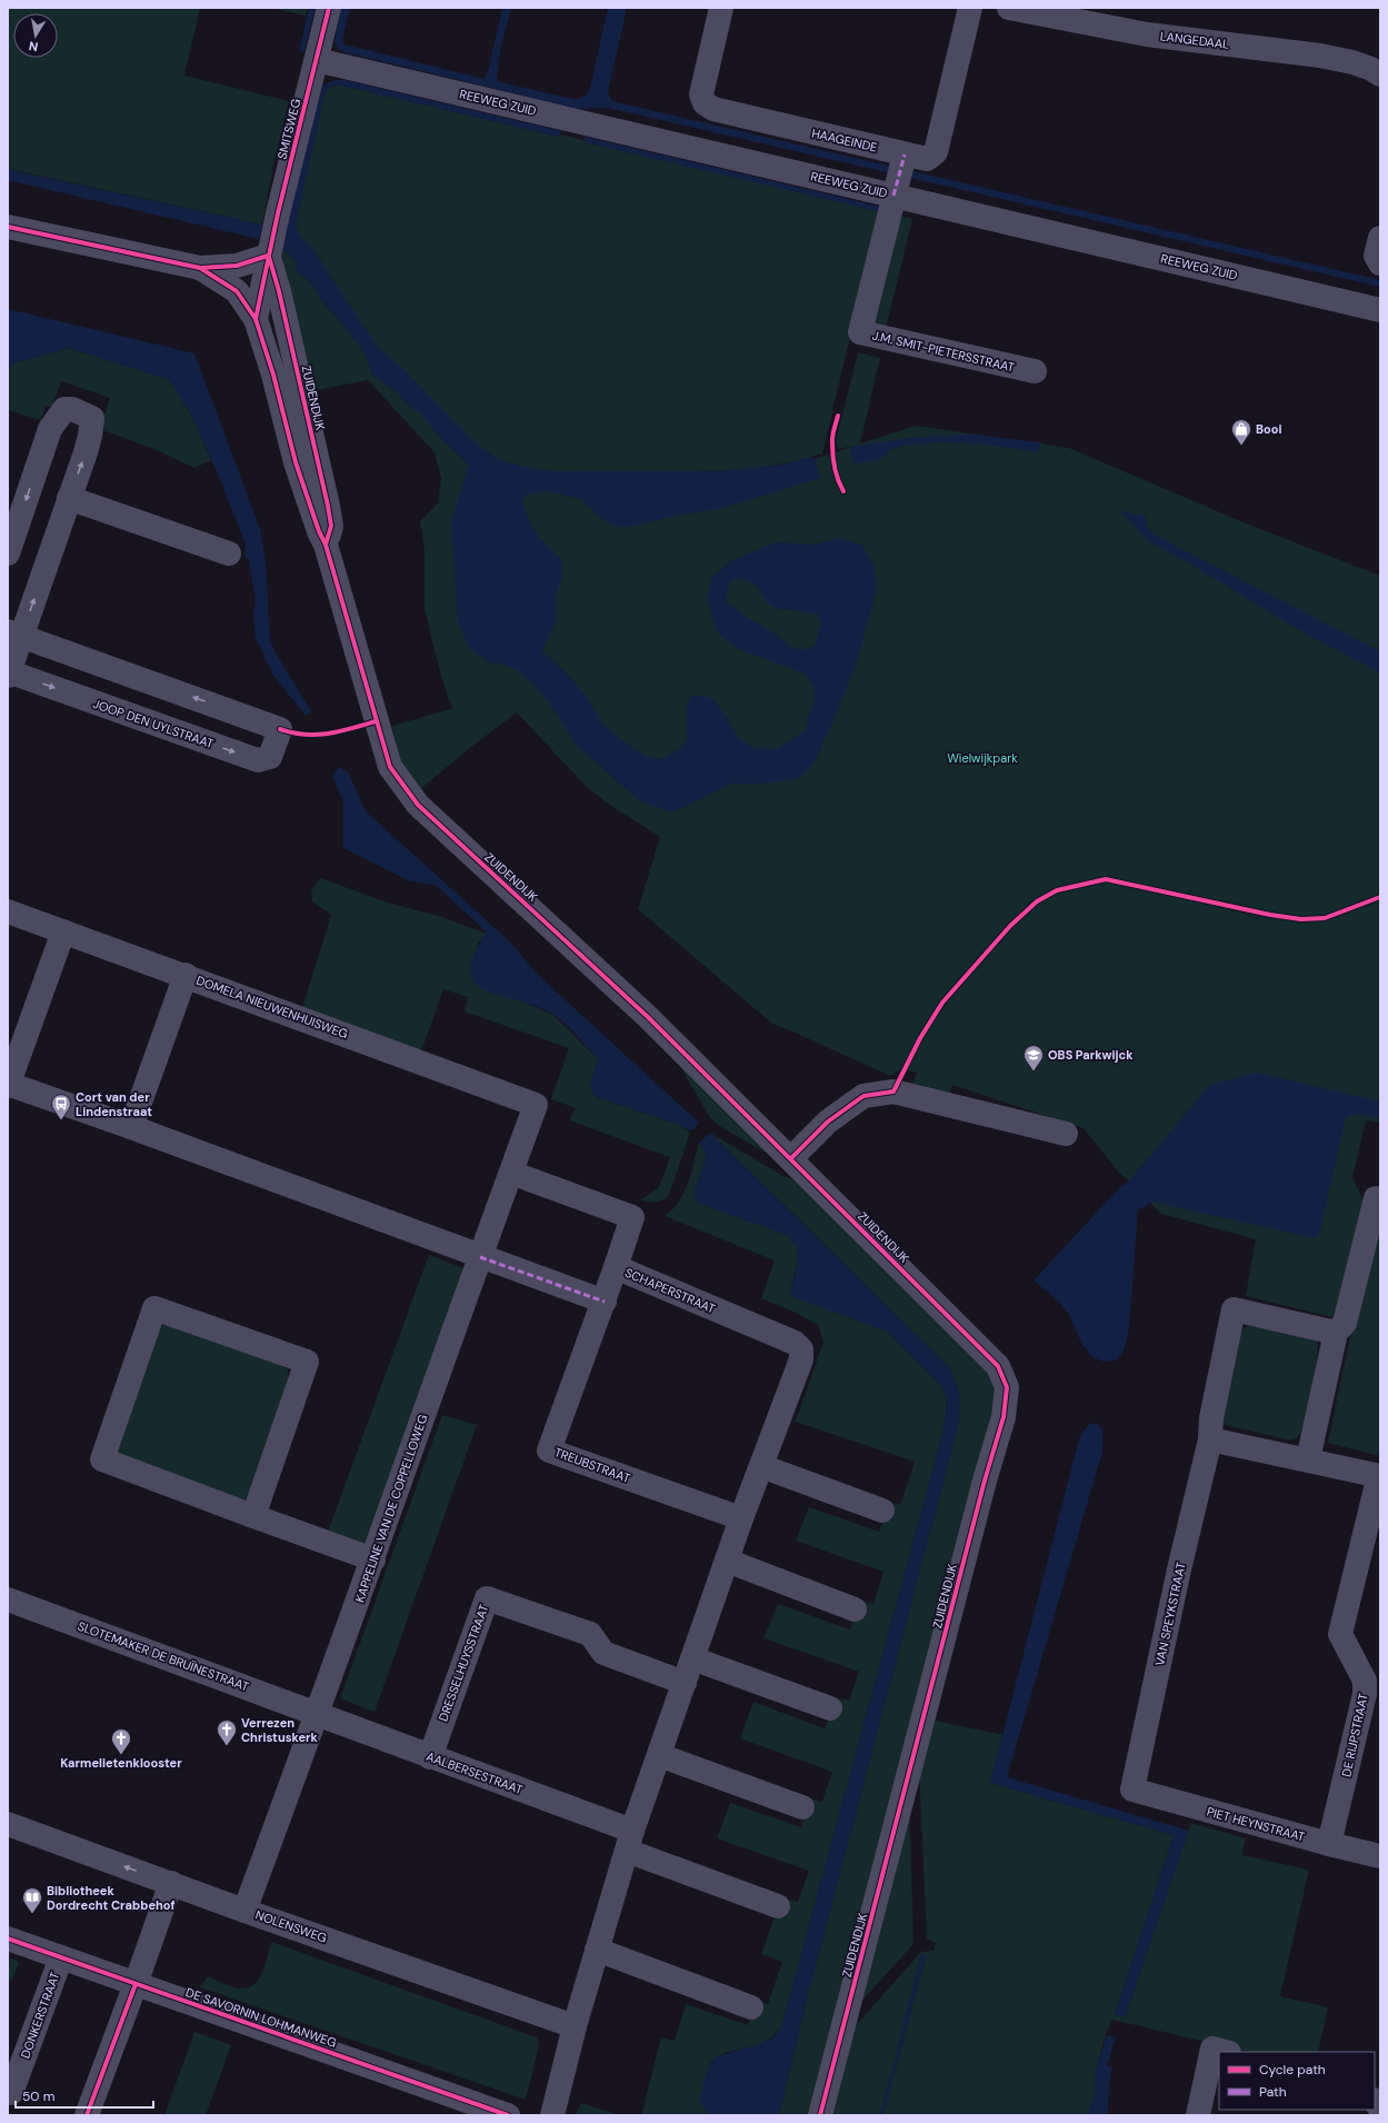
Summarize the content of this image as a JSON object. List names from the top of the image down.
{
  "streets": {
    "street": [
      "LANGEDAAL",
      "REEWEG ZUID",
      "SMITSWEG",
      "HAAGEINDE",
      "J.M. SMIT-PIETERSSTRAAT",
      "ZUIDENDIJK",
      "JOOP DEN UYLSTRAAT",
      "DOMELA NIEUWENHUISWEG",
      "SCHAPERSTRAAT",
      "TREUBSTRAAT",
      "KAPPEIJNE VAN DE COPPELLOWEG",
      "VAN SPEYKSTRAAT",
      "SLOTEMAKER DE BRUÏNESTRAAT",
      "DRESSELHUYSSTRAAT",
      "DE RIJPSTRAAT",
      "AALBERSESTRAAT",
      "PIET HEYNSTRAAT",
      "NOLENSWEG",
      "DONKERSTRAAT",
      "DE SAVORNIN LOHMANWEG"
    ]
  },
  "crossings": [
    ["REEWEG ZUID", "SMITSWEG"],
    ["REEWEG ZUID", "HAAGEINDE"],
    ["REEWEG ZUID", "J.M. SMIT-PIETERSSTRAAT"],
    ["SMITSWEG", "ZUIDENDIJK"],
    ["HAAGEINDE", "J.M. SMIT-PIETERSSTRAAT"],
    ["DOMELA NIEUWENHUISWEG", "KAPPEIJNE VAN DE COPPELLOWEG"],
    ["SCHAPERSTRAAT", "TREUBSTRAAT"],
    ["SCHAPERSTRAAT", "KAPPEIJNE VAN DE COPPELLOWEG"],
    ["KAPPEIJNE VAN DE COPPELLOWEG", "SLOTEMAKER DE BRUÏNESTRAAT"],
    ["KAPPEIJNE VAN DE COPPELLOWEG", "AALBERSESTRAAT"],
    ["KAPPEIJNE VAN DE COPPELLOWEG", "NOLENSWEG"],
    ["VAN SPEYKSTRAAT", "PIET HEYNSTRAAT"],
    ["SLOTEMAKER DE BRUÏNESTRAAT", "AALBERSESTRAAT"],
    ["DRESSELHUYSSTRAAT", "AALBERSESTRAAT"],
    ["DE RIJPSTRAAT", "PIET HEYNSTRAAT"],
    ["DONKERSTRAAT", "DE SAVORNIN LOHMANWEG"]
  ],
  "parks": ["Wielwijkpark"],
  "places": {
    "shop": ["Booi"],
    "school or university": ["OBS Parkwijck"],
    "bus stop": ["Cort van der Lindenstraat"],
    "church": ["Verrezen Christuskerk", "Karmelietenklooster"],
    "library": ["Bibliotheek Dordrecht Crabbehof"]
  },
  "legend": ["Cycle path", "Path"],
  "scale_bar": "50 m",
  "north": "bottom"
}
